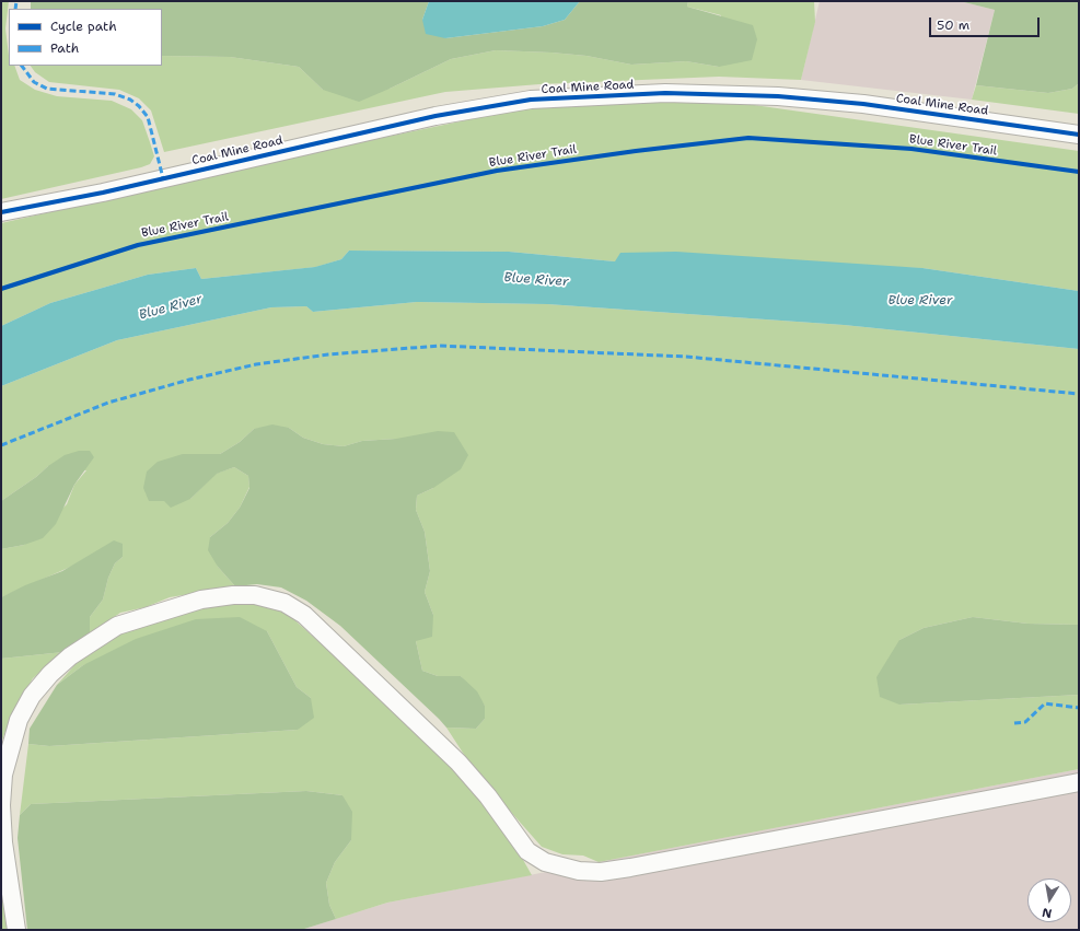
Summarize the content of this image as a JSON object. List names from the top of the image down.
{
  "streets": {
    "street": ["Coal Mine Road"],
    "cycle path": ["Blue River Trail"]
  },
  "water": ["Blue River"],
  "legend": ["Cycle path", "Path"],
  "scale_bar": "50 m",
  "north": "bottom"
}
